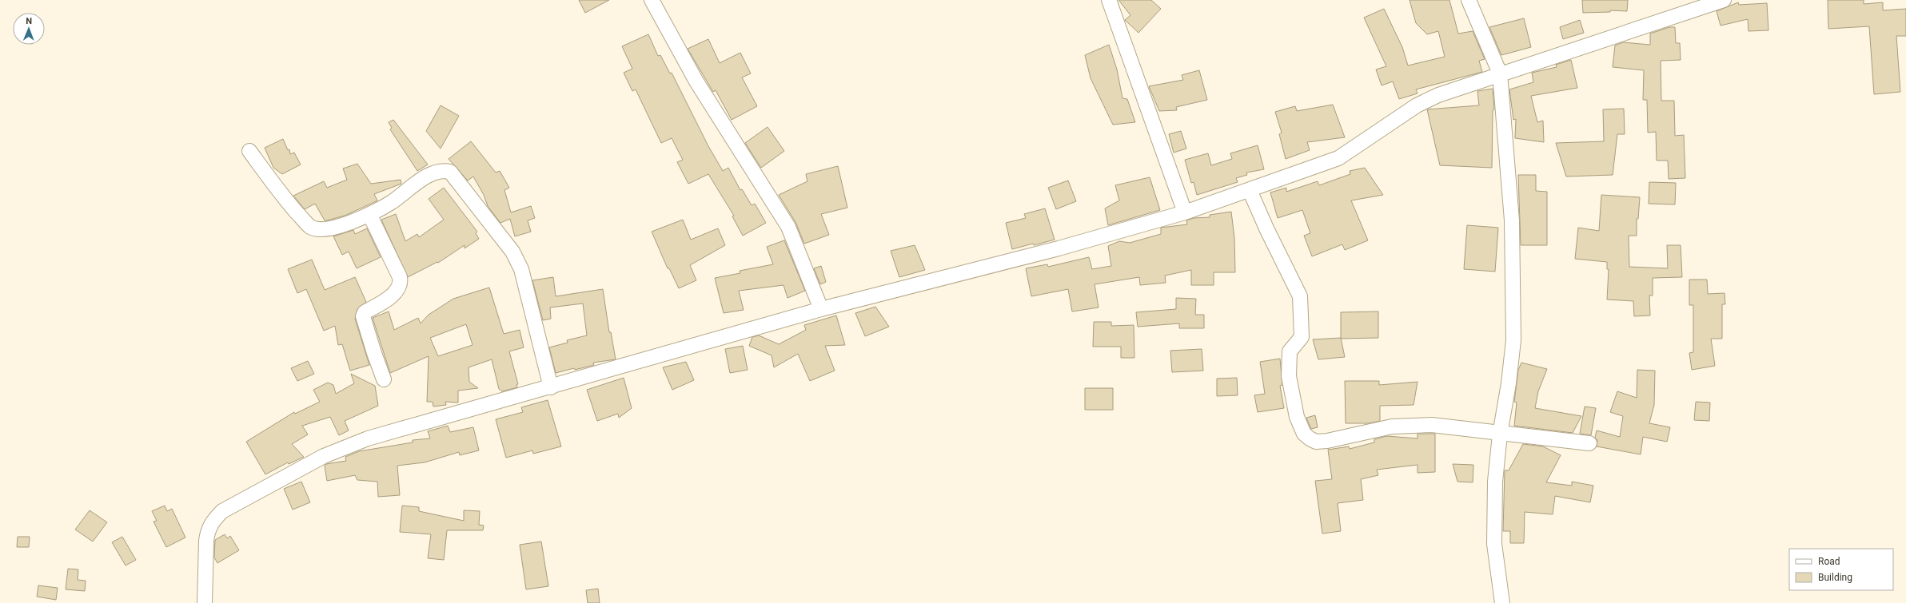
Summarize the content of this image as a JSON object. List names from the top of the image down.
{
  "legend": ["Road", "Building"],
  "north": "top"
}
